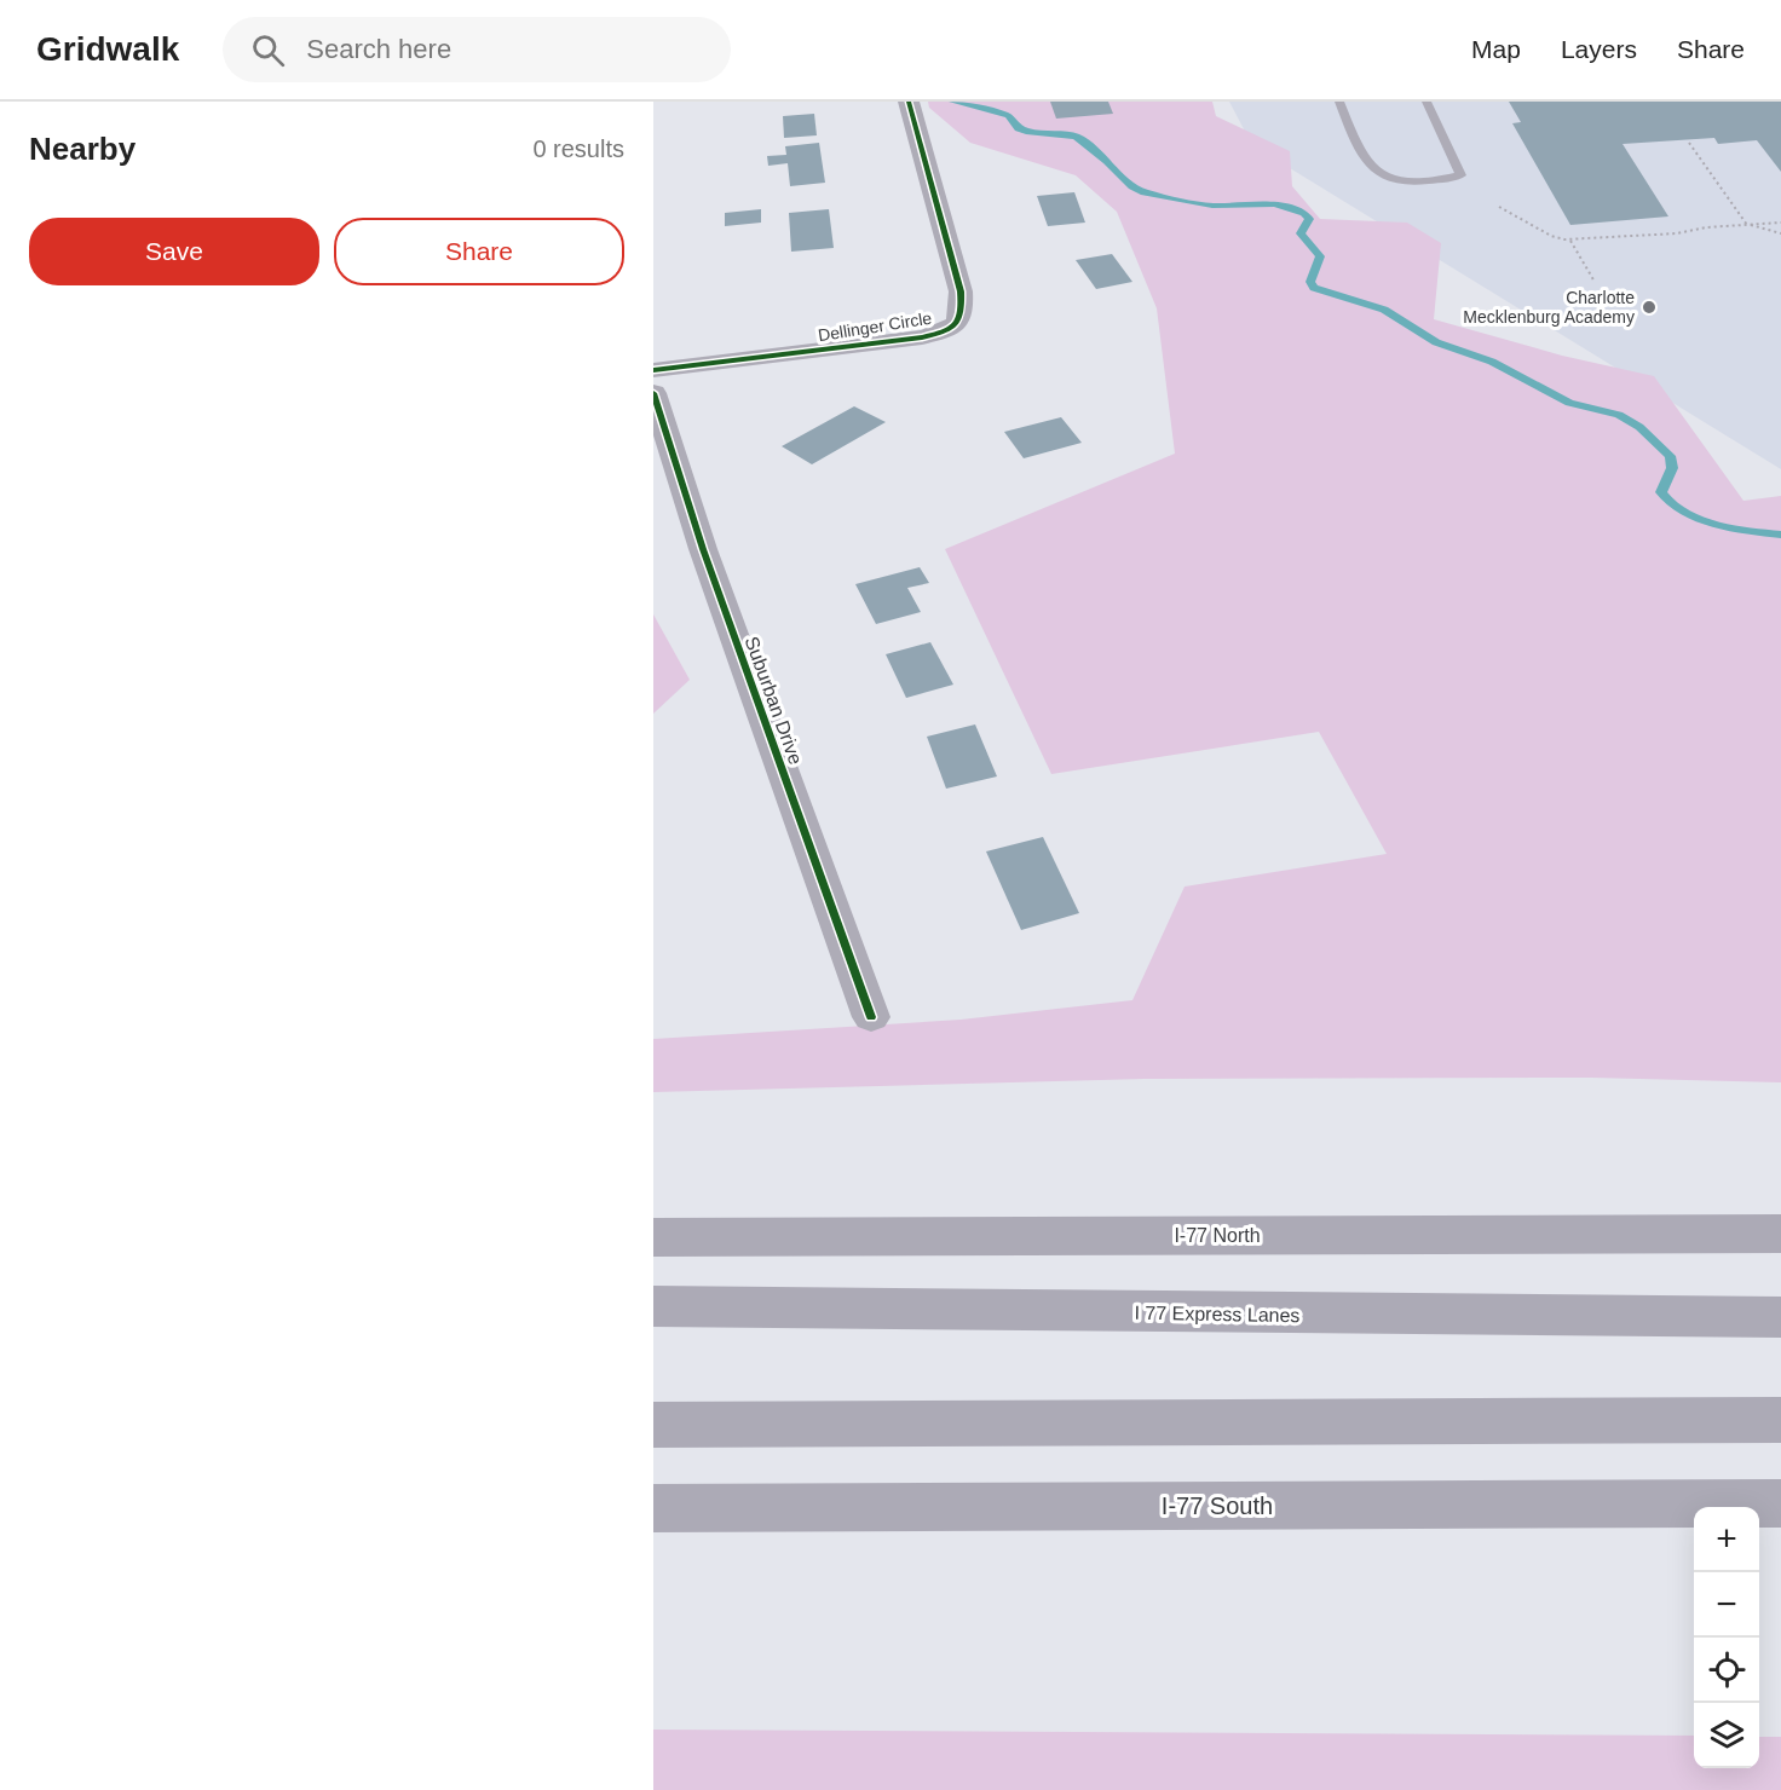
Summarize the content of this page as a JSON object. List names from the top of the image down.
{
  "streets": {
    "highway": ["I-77 North", "I 77 Express Lanes", "I-77 South"],
    "street": ["Dellinger Circle", "Suburban Drive"]
  },
  "places": ["Charlotte Mecklenburg Academy"],
  "page": {
    "header": "Gridwalk",
    "search": "Search here",
    "nav": ["Map", "Layers", "Share"],
    "heading": ["Nearby", "0 results"],
    "buttons": ["Save", "Share"],
    "map_buttons": ["+", "−"]
  }
}
